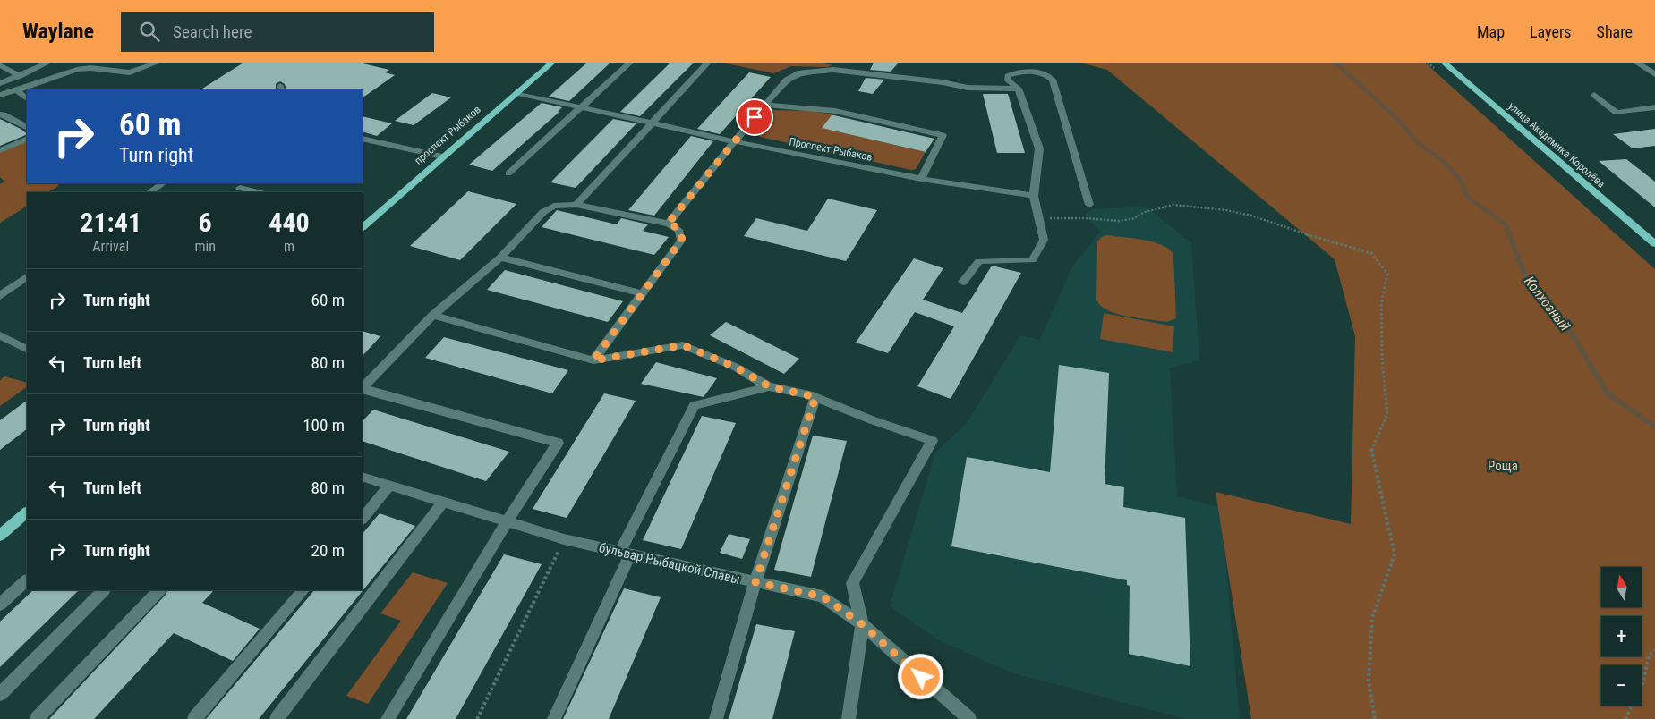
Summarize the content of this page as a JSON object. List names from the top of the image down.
{
  "streets": {
    "main road": ["проспект Рыбаков", "улица Академика Королёва"],
    "street": ["Проспект Рыбаков", "бульвар Рыбацкой Славы"]
  },
  "crossings": [
    ["проспект Рыбаков", "Проспект Рыбаков"]
  ],
  "water": ["Колхозный"],
  "parks": ["Роща"],
  "north": "top",
  "page": {
    "header": "Waylane",
    "search": "Search here",
    "nav": ["Map", "Layers", "Share"],
    "turn": ["60 m", "Turn right"],
    "eta": [
      "21:41",
      "Arrival",
      "6",
      "min",
      "440",
      "m"
    ],
    "list": [
      {
        "name": "Turn right",
        "value": "60 m"
      },
      {
        "name": "Turn left",
        "value": "80 m"
      },
      {
        "name": "Turn right",
        "value": "100 m"
      },
      {
        "name": "Turn left",
        "value": "80 m"
      },
      {
        "name": "Turn right",
        "value": "20 m"
      }
    ],
    "map_buttons": ["+", "−"]
  }
}
